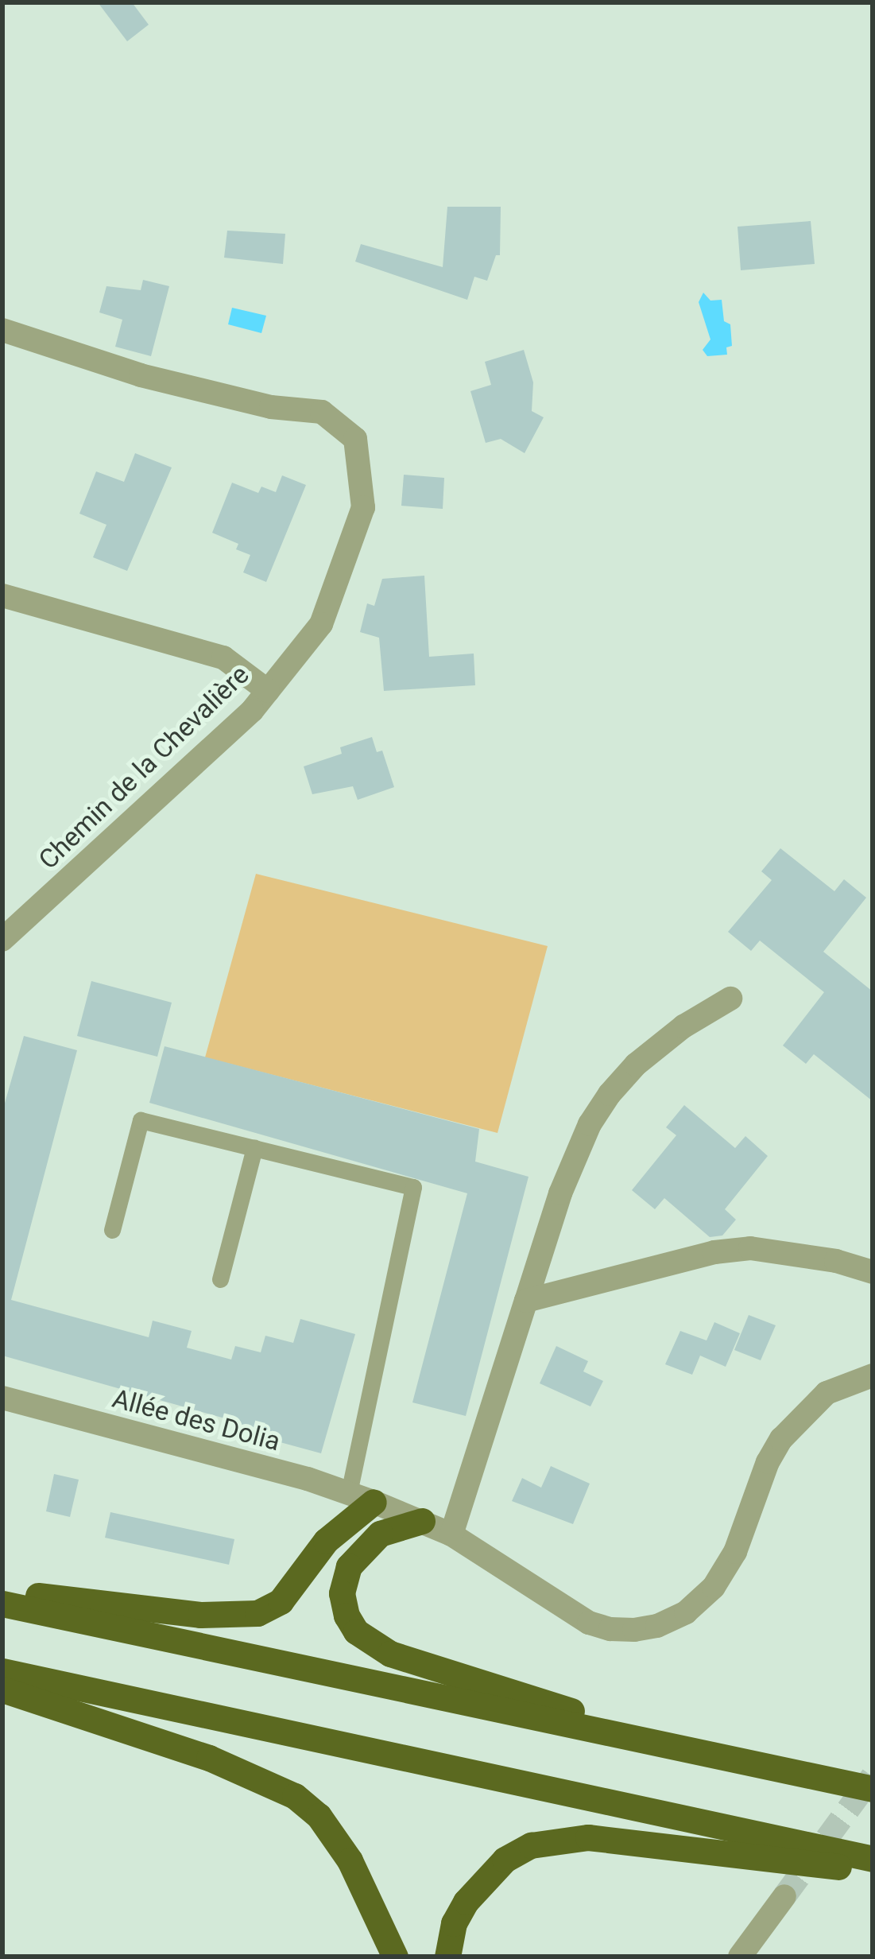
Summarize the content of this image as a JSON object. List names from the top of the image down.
{
  "streets": {
    "street": ["Chemin de la Chevalière", "Allée des Dolia"]
  }
}
